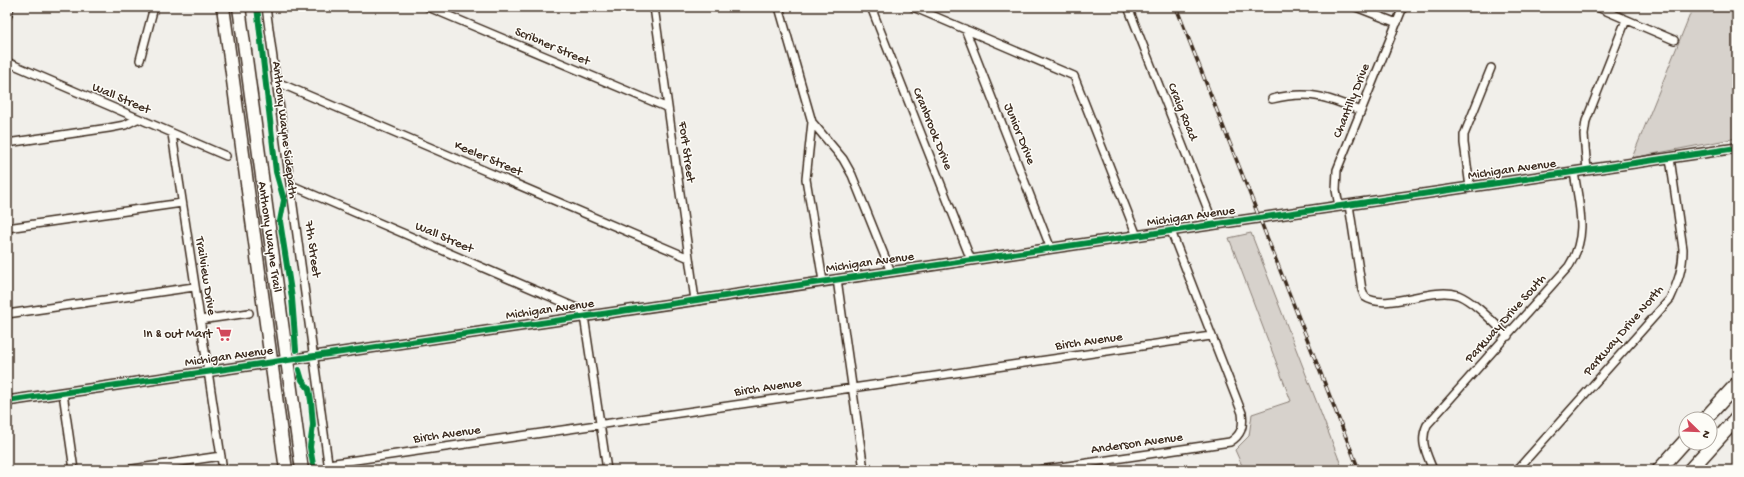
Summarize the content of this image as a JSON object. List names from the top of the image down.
{
  "streets": {
    "highway": ["Anthony Wayne Trail"],
    "street": [
      "Scribner Street",
      "Wall Street",
      "Chantilly Drive",
      "Craig Road",
      "Cranbrook Drive",
      "Junior Drive",
      "Fort Street",
      "Keeler Street",
      "Michigan Avenue",
      "7th Street",
      "Trailview Drive",
      "Parkway Drive South",
      "Parkway Drive North",
      "Birch Avenue",
      "Anderson Avenue"
    ],
    "cycle path": ["Anthony Wayne Sidepath"]
  },
  "crossings": [
    ["Scribner Street", "Fort Street"],
    ["Wall Street", "Michigan Avenue"],
    ["Wall Street", "7th Street"],
    ["Wall Street", "Trailview Drive"],
    ["Chantilly Drive", "Michigan Avenue"],
    ["Craig Road", "Michigan Avenue"],
    ["Cranbrook Drive", "Michigan Avenue"],
    ["Junior Drive", "Michigan Avenue"],
    ["Fort Street", "Keeler Street"],
    ["Fort Street", "Michigan Avenue"],
    ["Keeler Street", "7th Street"],
    ["Michigan Avenue", "Anthony Wayne Trail"],
    ["Michigan Avenue", "7th Street"],
    ["Michigan Avenue", "Trailview Drive"],
    ["Michigan Avenue", "Parkway Drive South"],
    ["Michigan Avenue", "Parkway Drive North"],
    ["7th Street", "Birch Avenue"],
    ["Birch Avenue", "Anderson Avenue"]
  ],
  "places": {
    "supermarket": ["In & out Mart"]
  },
  "north": "bottom right"
}
